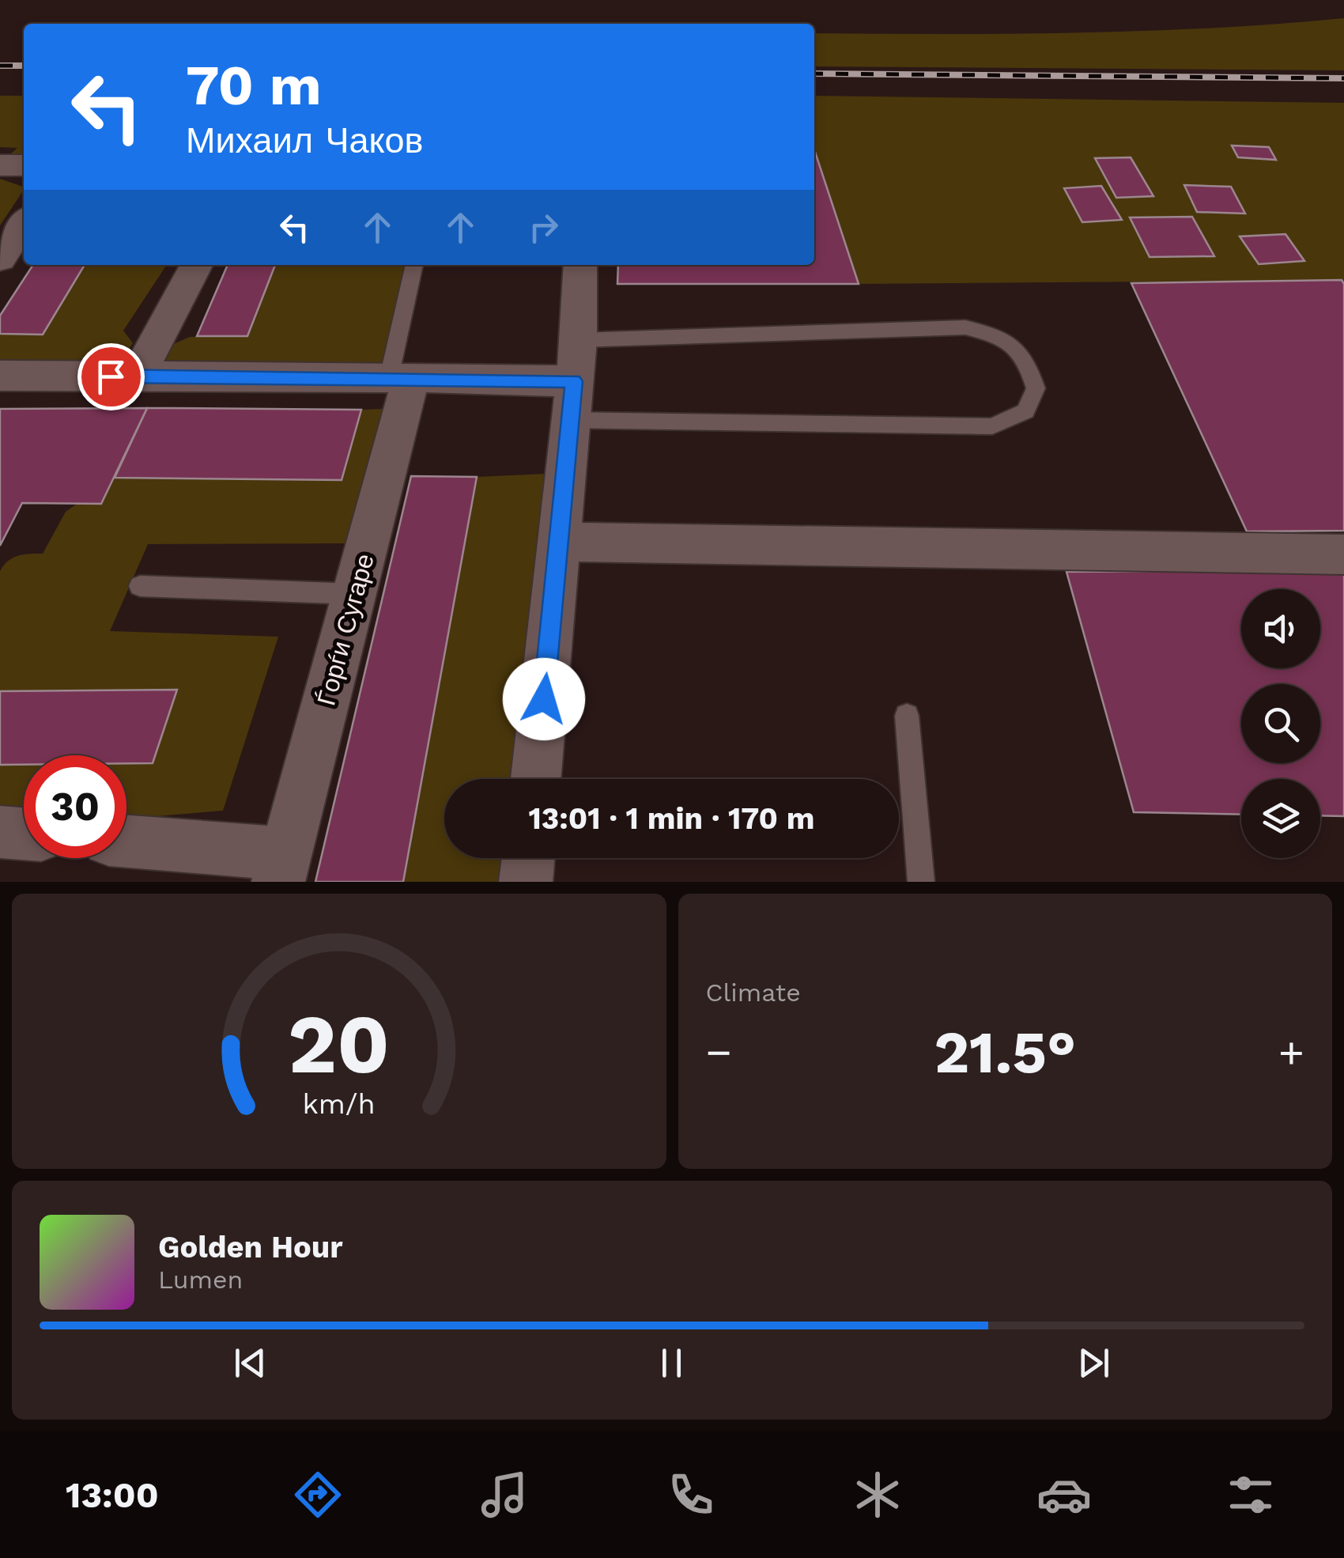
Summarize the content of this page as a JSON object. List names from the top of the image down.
{
  "streets": {
    "street": ["Ѓорѓи Сугаре"]
  },
  "page": {
    "turn": ["70 m", "Михаил Чаков"],
    "limit": "30",
    "trip": "13:01 · 1 min · 170 m",
    "tile": "Climate",
    "heat": ["−", "21.5°", "+"],
    "song": ["Golden Hour", "Lumen"],
    "tabs": "13:00",
    "gauge": ["20", "km/h"]
  }
}
